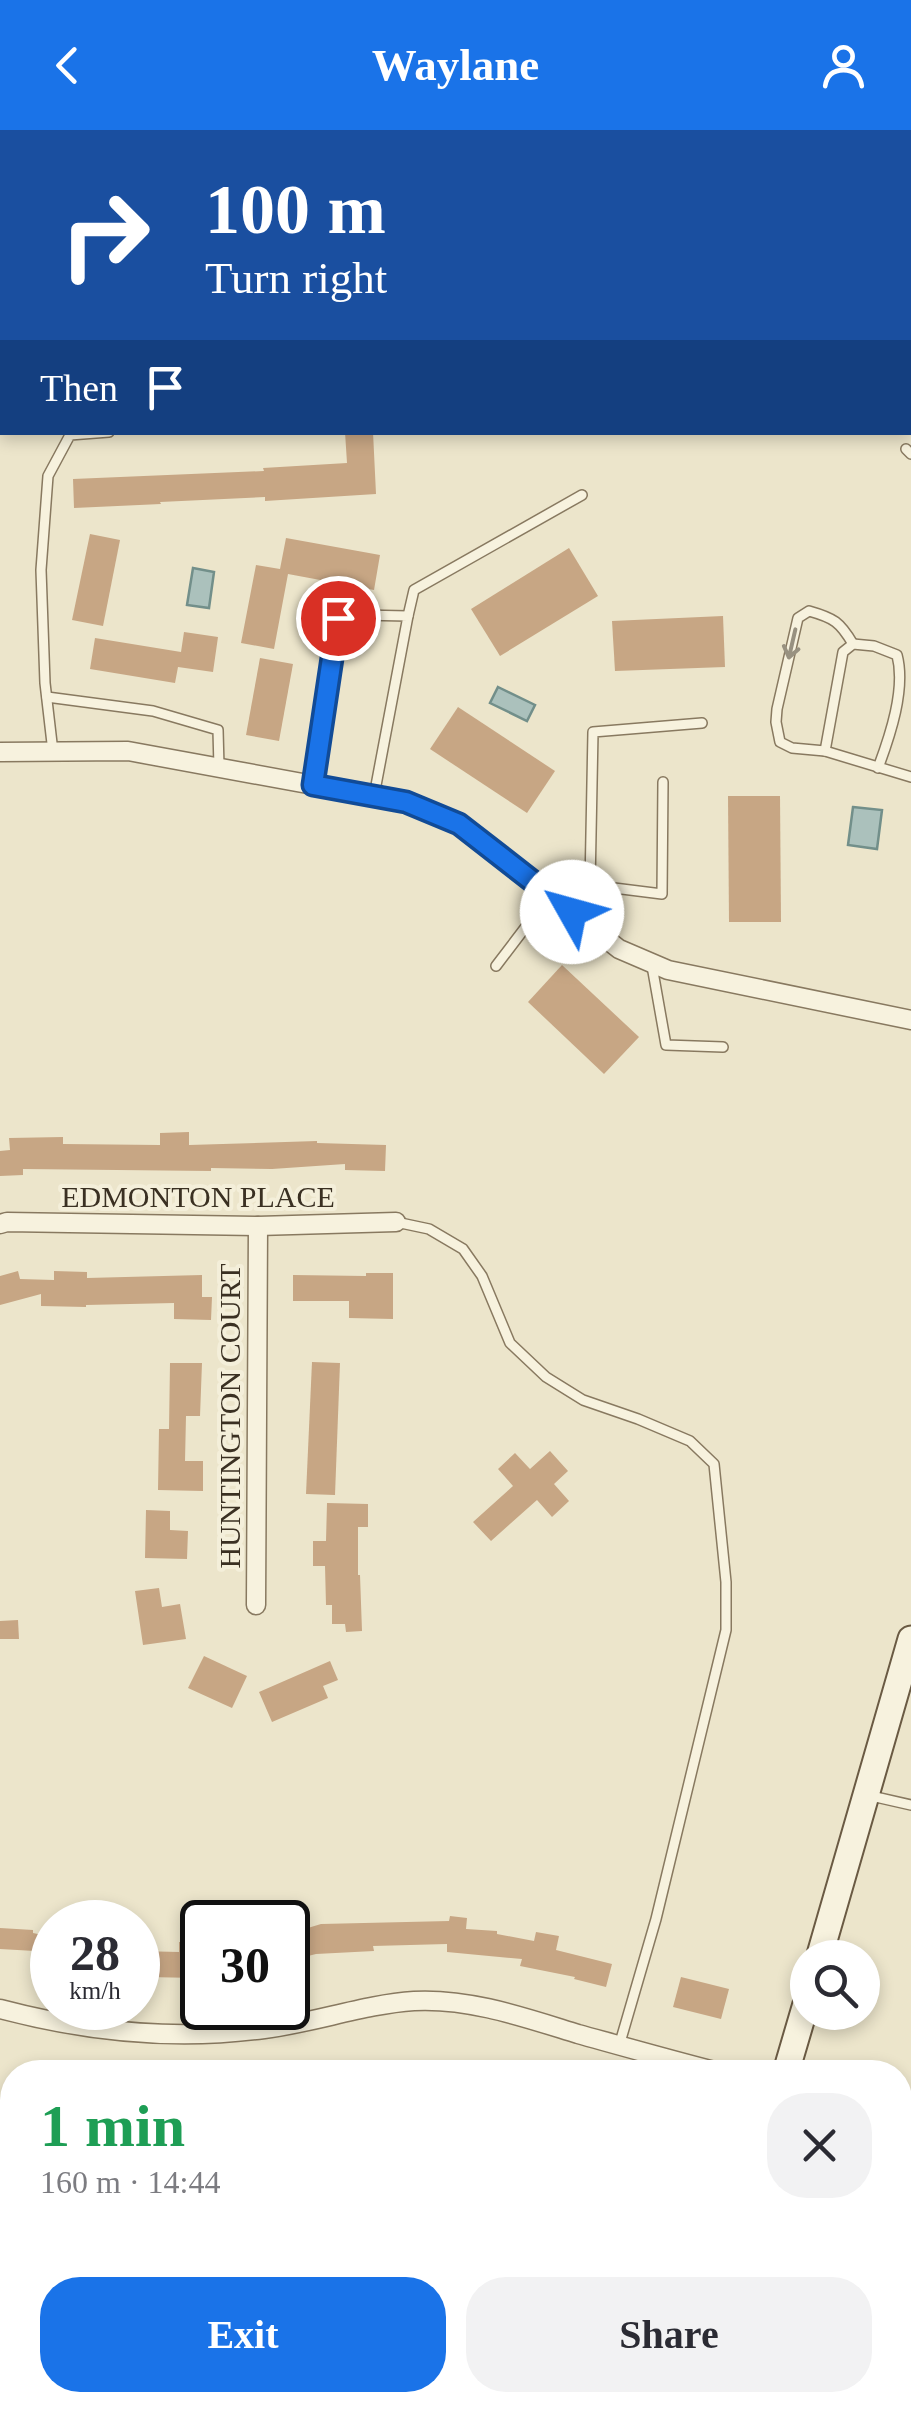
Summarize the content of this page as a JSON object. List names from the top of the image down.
{
  "streets": {
    "street": ["EDMONTON PLACE", "HUNTINGTON COURT"]
  },
  "crossings": [
    ["EDMONTON PLACE", "HUNTINGTON COURT"]
  ],
  "page": {
    "header": "Waylane",
    "turn": ["100 m", "Turn right"],
    "then": "Then",
    "speed": "28 km/h",
    "limit": "30",
    "heading": ["1 min", "160 m · 14:44"],
    "buttons": ["Exit", "Share"]
  }
}
